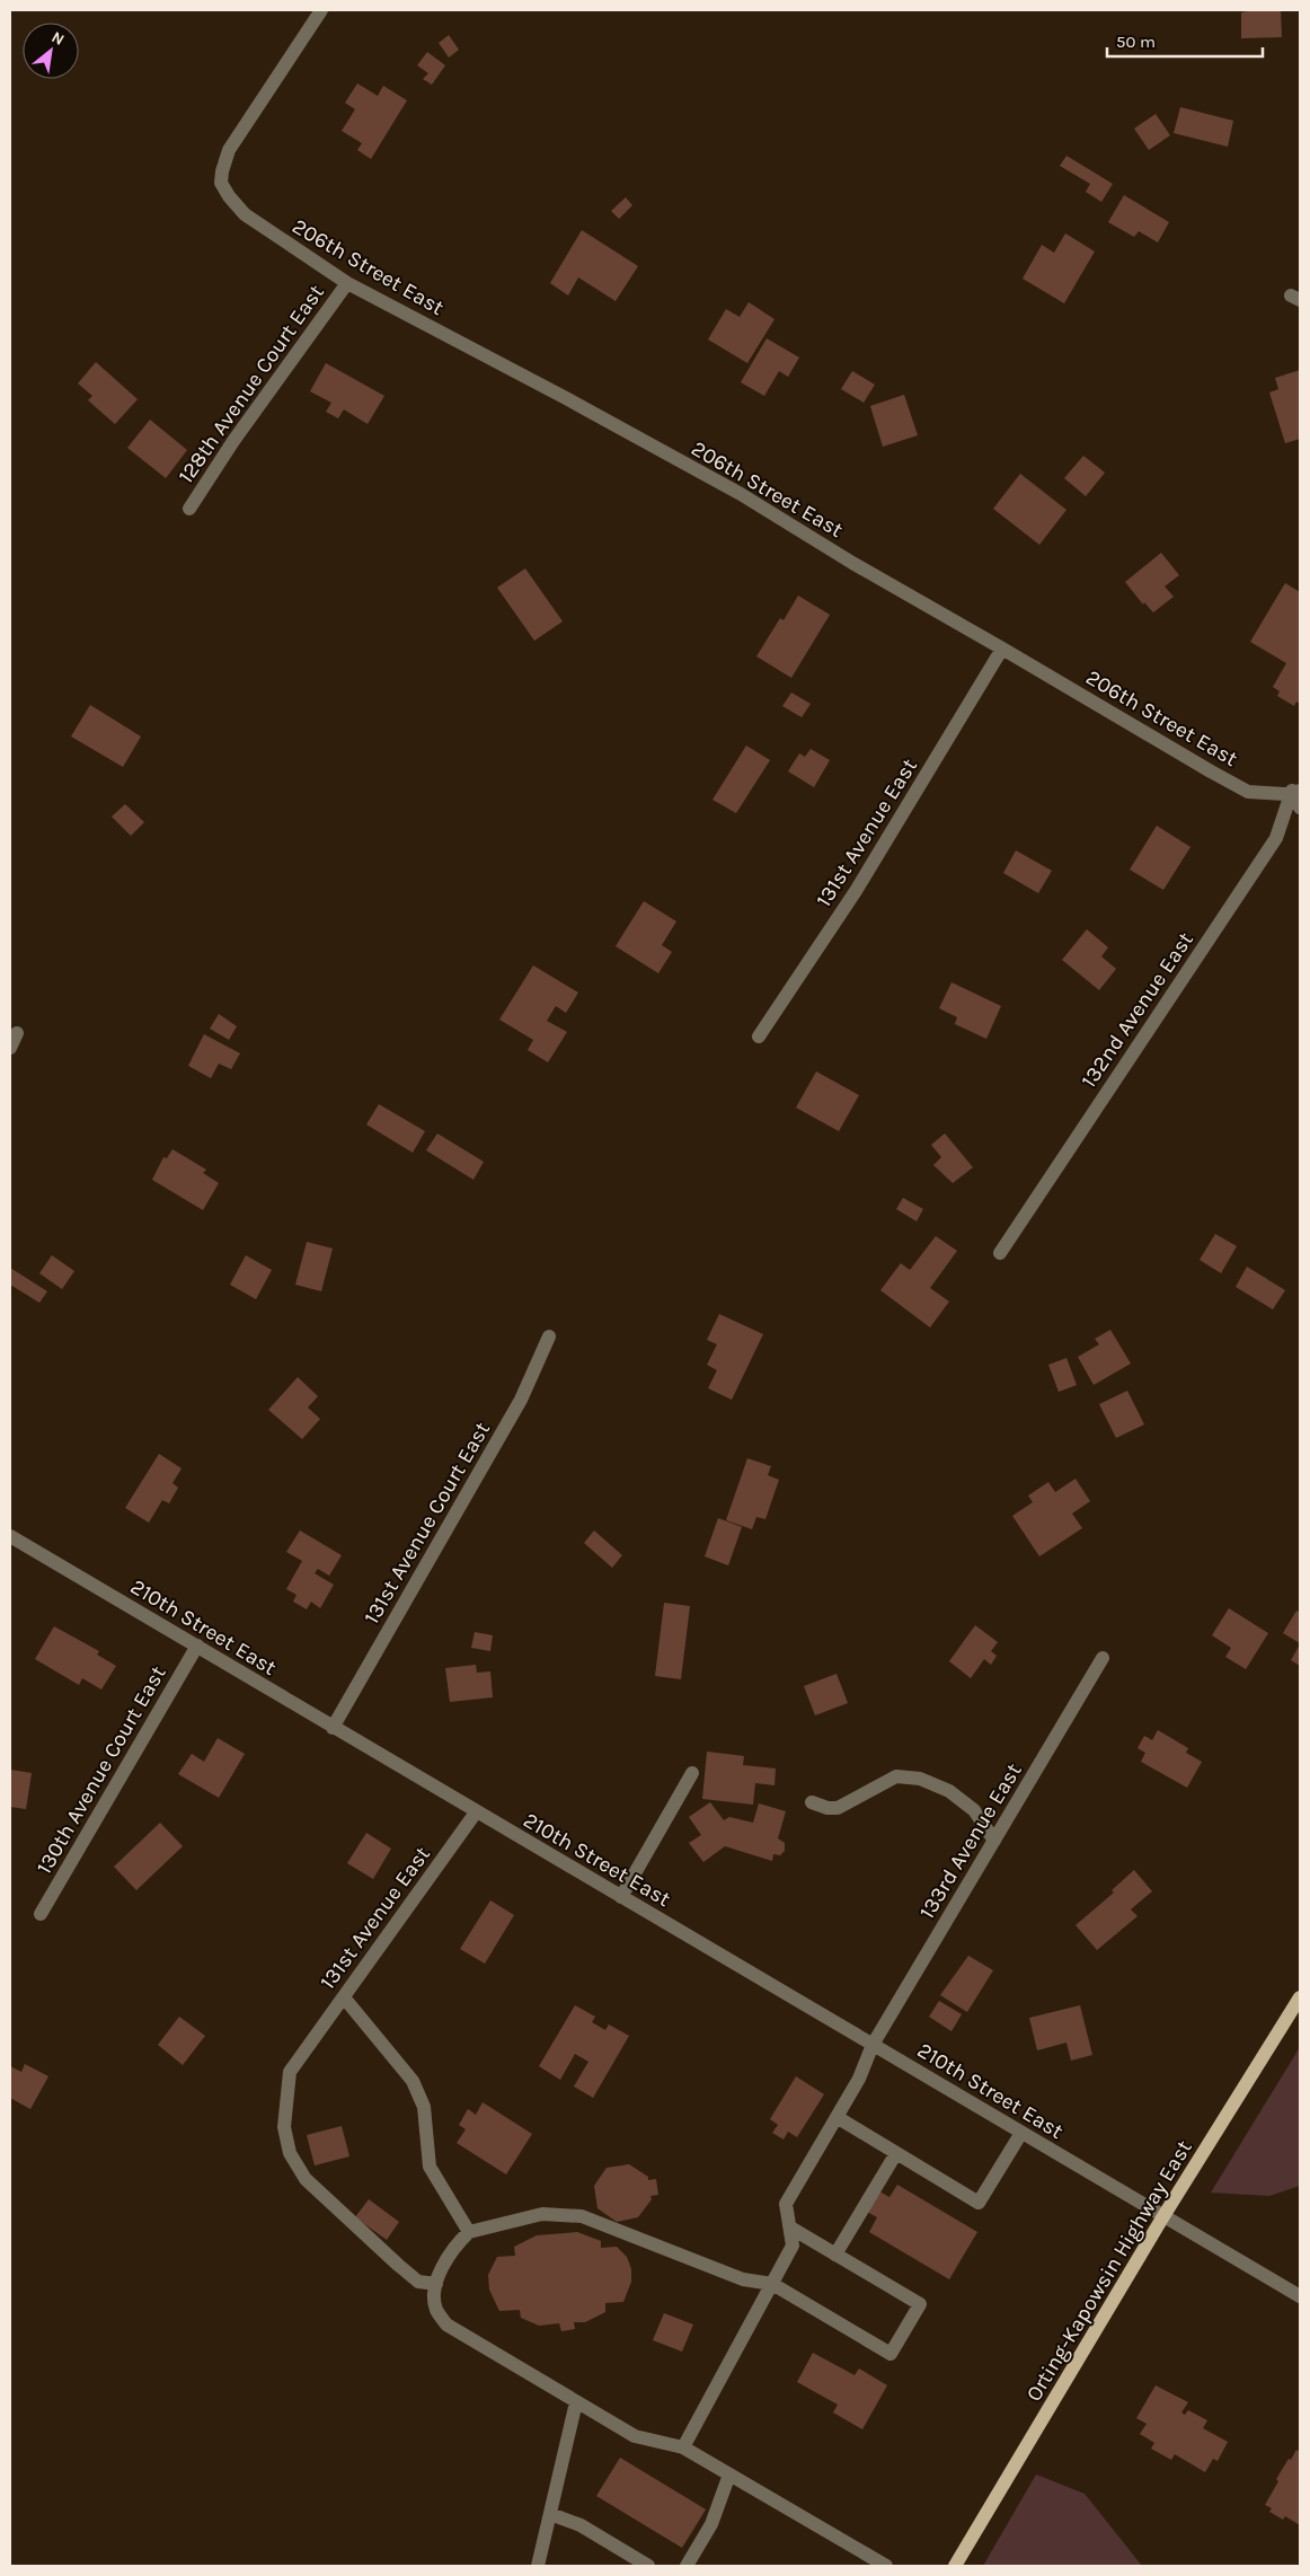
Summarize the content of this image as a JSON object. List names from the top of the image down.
{
  "streets": {
    "main road": ["Orting-Kapowsin Highway East"],
    "street": [
      "206th Street East",
      "128th Avenue Court East",
      "131st Avenue East",
      "132nd Avenue East",
      "131st Avenue Court East",
      "210th Street East",
      "130th Avenue Court East",
      "133rd Avenue East"
    ]
  },
  "crossings": [
    ["206th Street East", "128th Avenue Court East"],
    ["206th Street East", "131st Avenue East"],
    ["206th Street East", "132nd Avenue East"],
    ["131st Avenue East", "210th Street East"],
    ["131st Avenue Court East", "210th Street East"],
    ["210th Street East", "130th Avenue Court East"],
    ["210th Street East", "133rd Avenue East"],
    ["210th Street East", "Orting-Kapowsin Highway East"]
  ],
  "scale_bar": "50 m",
  "north": "top right"
}
